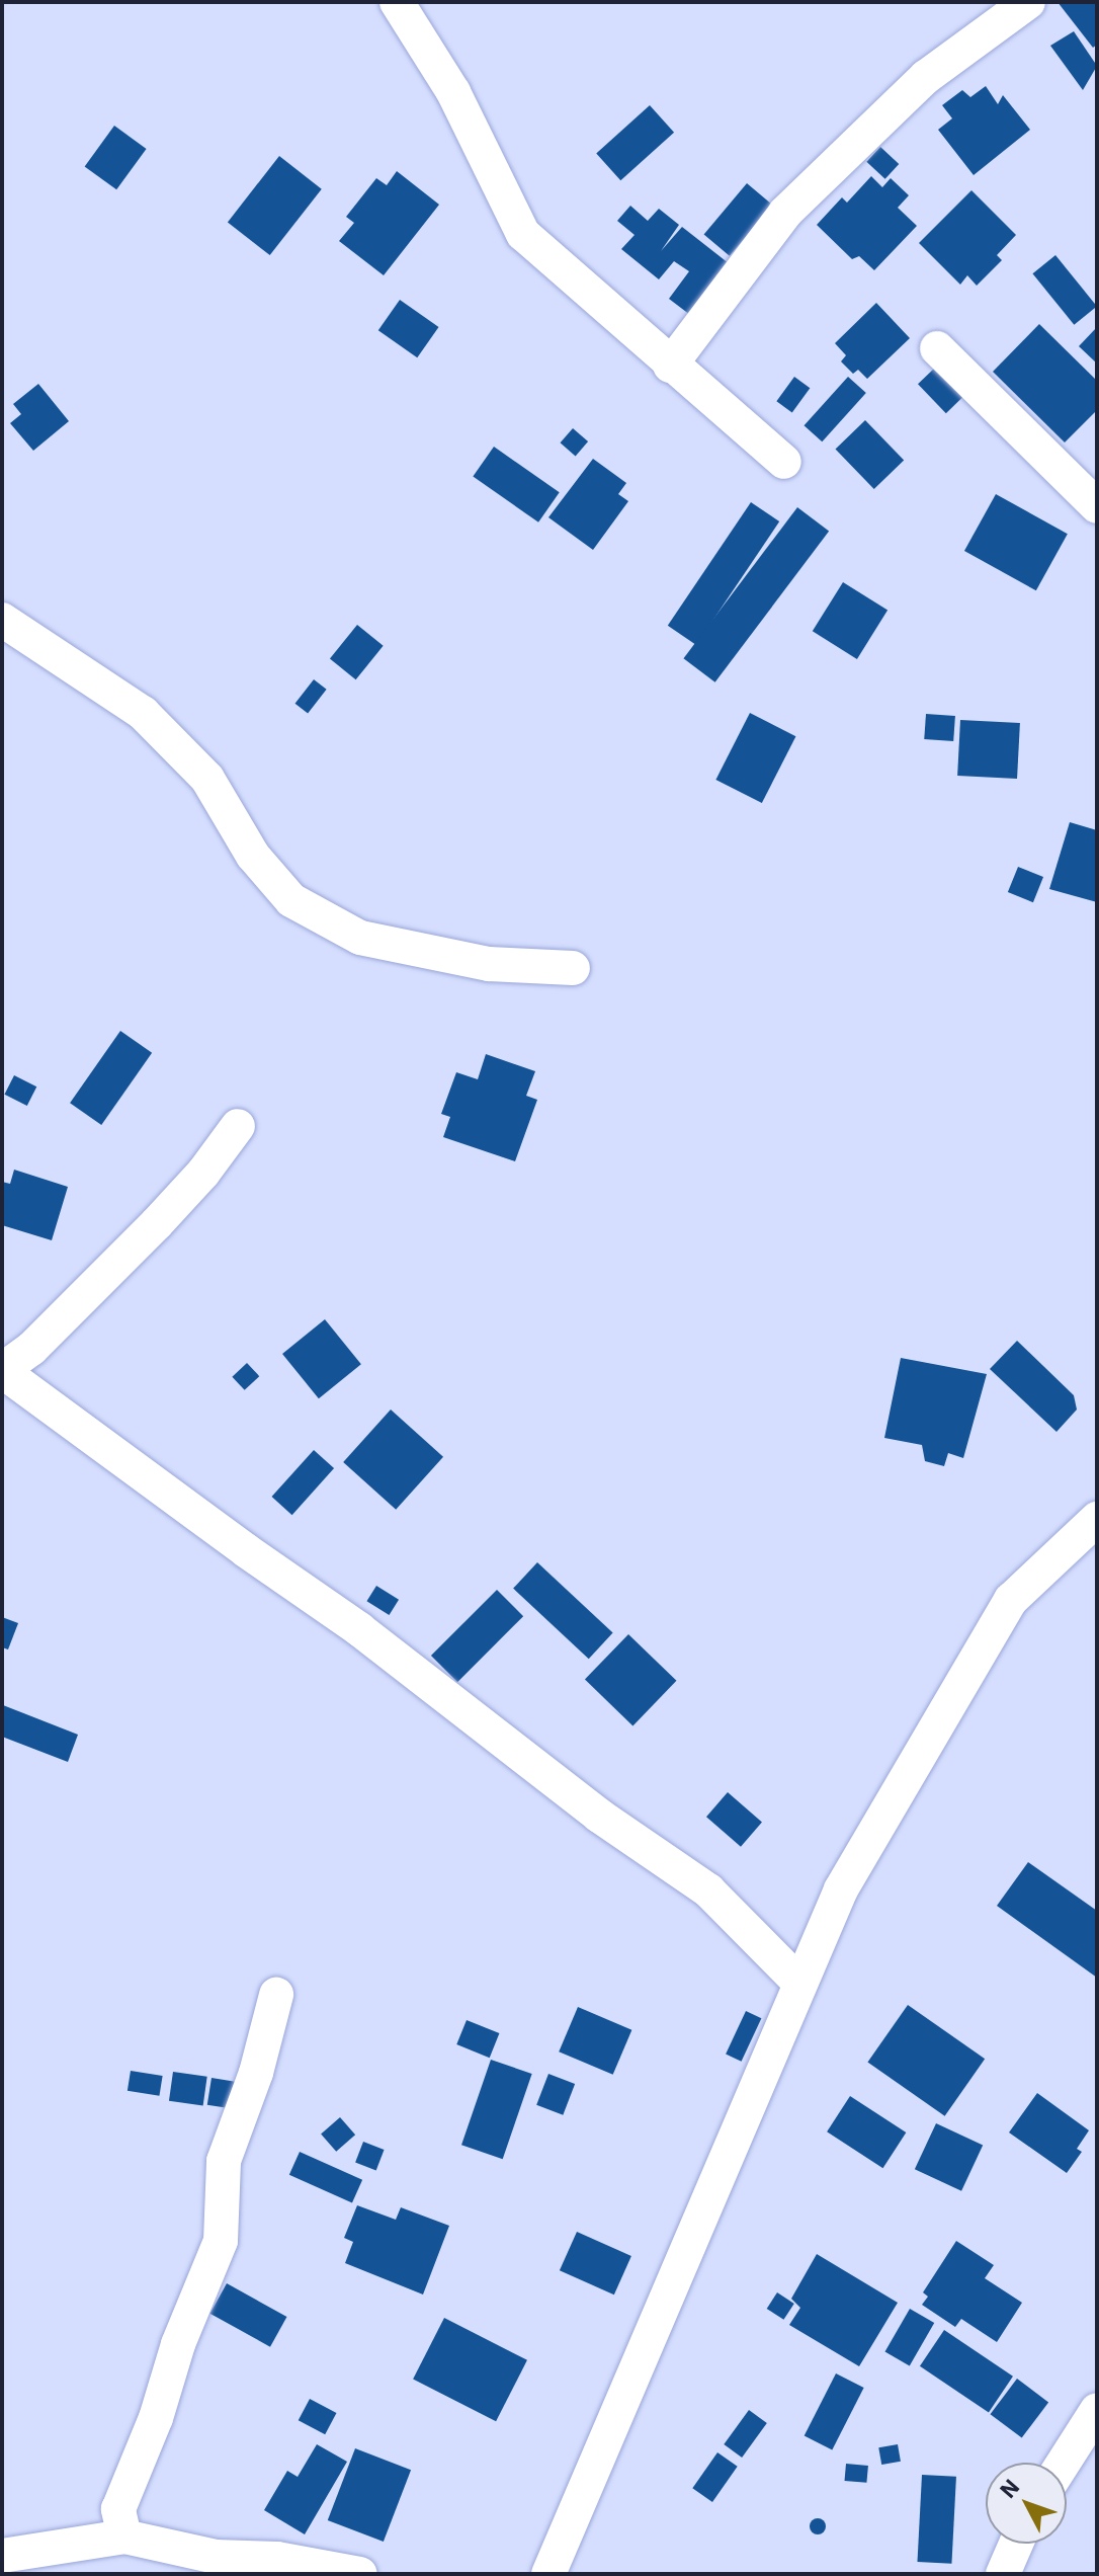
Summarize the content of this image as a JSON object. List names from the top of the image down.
{
  "north": "top left"
}
